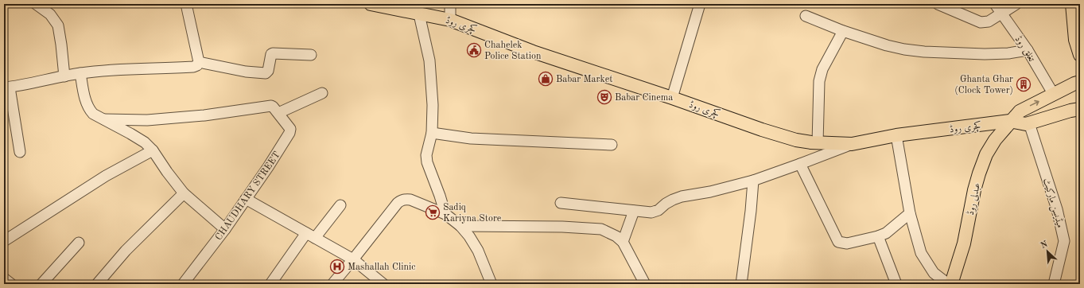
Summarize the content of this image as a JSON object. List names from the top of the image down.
{
  "streets": {
    "main road": ["کچری روڈ", "عبدلی روڈ"],
    "street": ["تغلق روڈ", "CHAUDHARY STREET", "میڈیسن مارکیٹ"]
  },
  "crossings": [
    ["کچری روڈ", "عبدلی روڈ"],
    ["تغلق روڈ", "عبدلی روڈ"]
  ],
  "places": {
    "public building": ["Chahelek Police Station"],
    "shop": ["Babar Market"],
    "building": ["Ghanta Ghar (Clock Tower)"],
    "theatre": ["Babar Cinema"],
    "supermarket": ["Sadiq Kariyna Store"],
    "hospital": ["Mashallah Clinic"]
  },
  "north": "top left"
}
